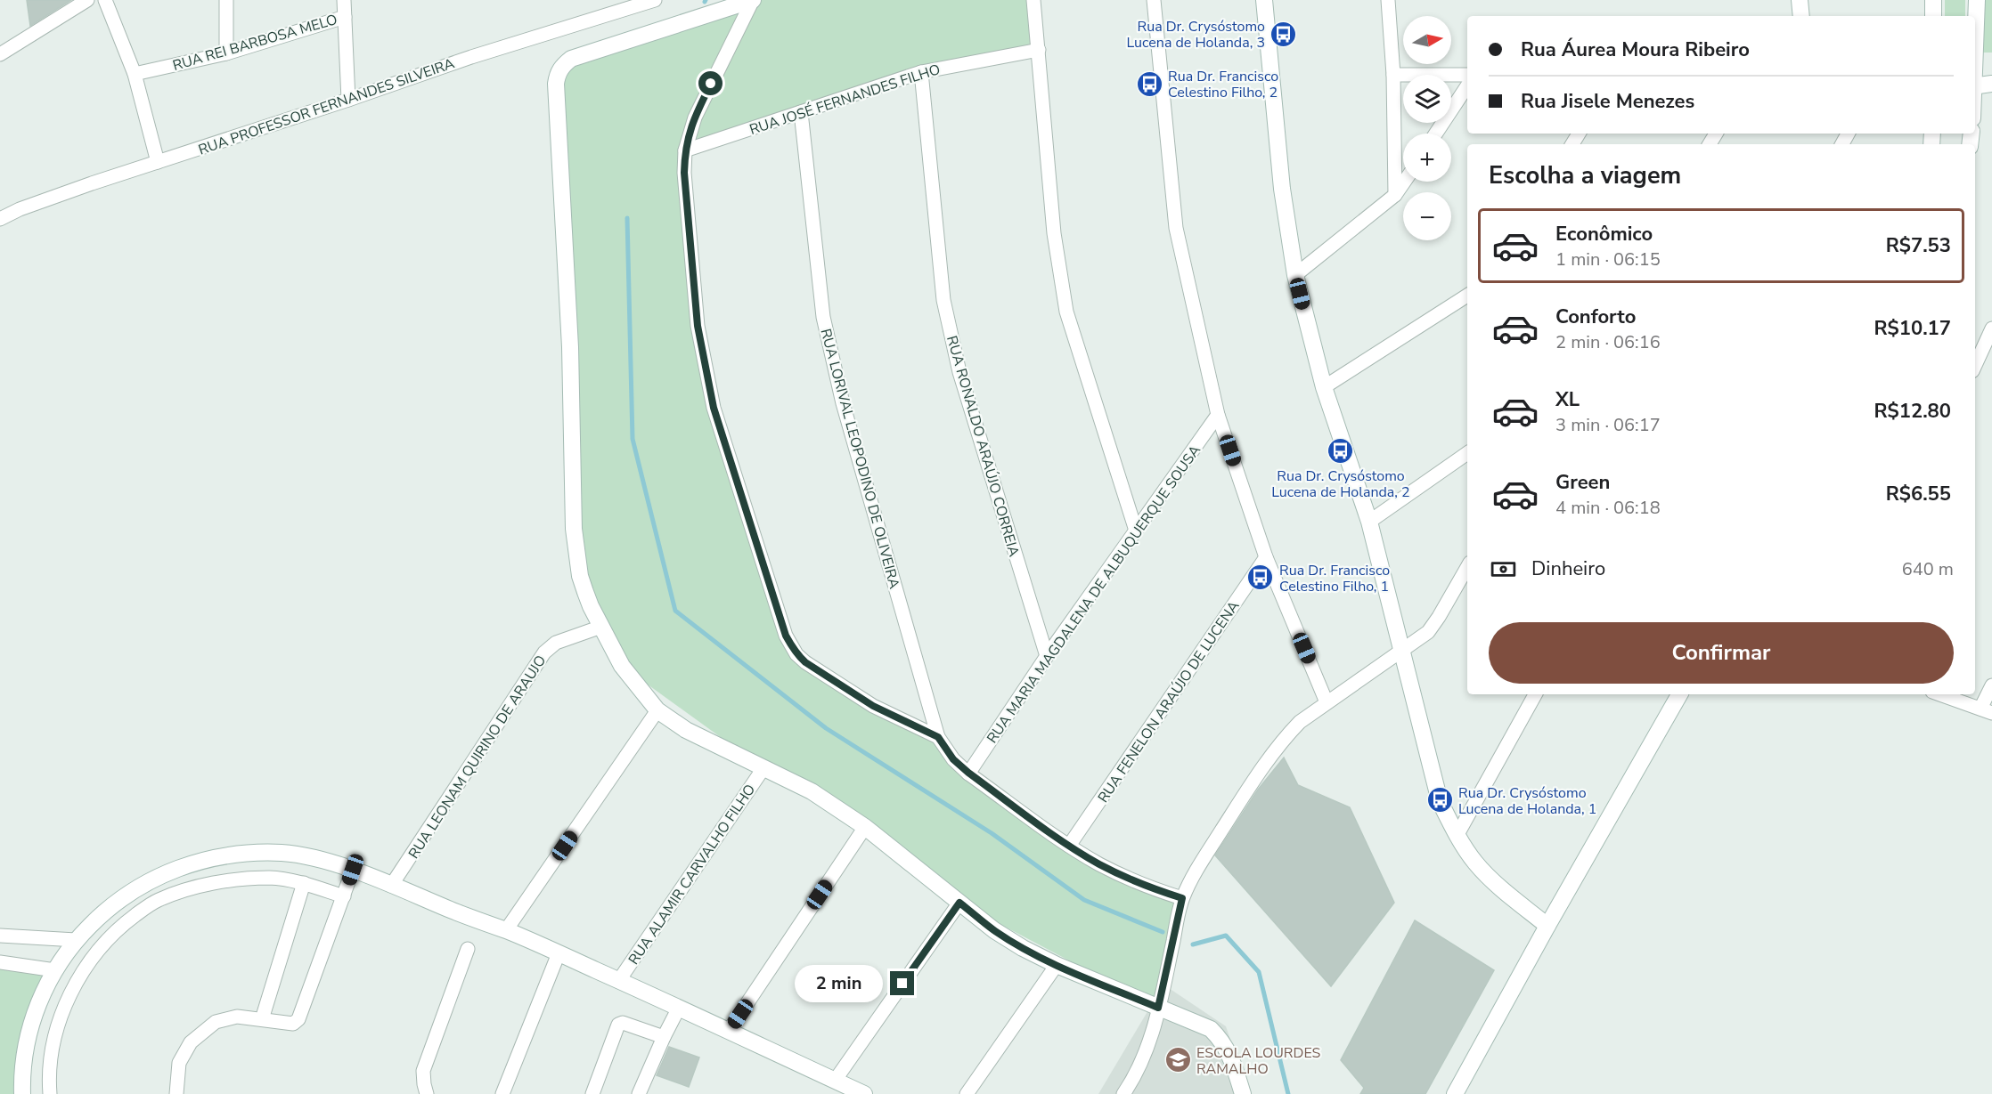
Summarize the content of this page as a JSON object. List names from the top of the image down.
{
  "streets": {
    "street": [
      "RUA REI BARBOSA MELO",
      "RUA JOSÉ FERNANDES FILHO",
      "RUA PROFESSOR FERNANDES SILVEIRA",
      "RUA RONALDO ARAÚJO CORREIA",
      "RUA LORIVAL LEOPODINO DE OLIVEIRA",
      "RUA MARIA MAGDALENA DE ALBUQUERQUE SOUSA",
      "RUA FENELON ARAÚJO DE LUCENA",
      "RUA LEONAM QUIRINO DE ARAUJO",
      "RUA ALAMIR CARVALHO FILHO"
    ]
  },
  "crossings": [
    ["RUA JOSÉ FERNANDES FILHO", "RUA RONALDO ARAÚJO CORREIA"],
    ["RUA JOSÉ FERNANDES FILHO", "RUA LORIVAL LEOPODINO DE OLIVEIRA"],
    ["RUA RONALDO ARAÚJO CORREIA", "RUA MARIA MAGDALENA DE ALBUQUERQUE SOUSA"]
  ],
  "places": {
    "bus stop": [
      "Rua Dr. Crysóstomo Lucena de Holanda, 3",
      "Rua Dr. Francisco Celestino Filho, 2",
      "Rua Dr. Crysóstomo Lucena de Holanda, 2",
      "Rua Dr. Francisco Celestino Filho, 1",
      "Rua Dr. Crysóstomo Lucena de Holanda, 1"
    ],
    "school or university": ["ESCOLA LOURDES RAMALHO"]
  },
  "north": "right",
  "page": {
    "map_buttons": ["+", "−"],
    "banner": ["Rua Áurea Moura Ribeiro", "Rua Jisele Menezes"],
    "heading": "Escolha a viagem",
    "list": [
      {
        "name": "Econômico",
        "note": "1 min · 06:15",
        "value": "R$7.53"
      },
      {
        "name": "Conforto",
        "note": "2 min · 06:16",
        "value": "R$10.17"
      },
      {
        "name": "XL",
        "note": "3 min · 06:17",
        "value": "R$12.80"
      },
      {
        "name": "Green",
        "note": "4 min · 06:18",
        "value": "R$6.55"
      }
    ],
    "pay": ["Dinheiro", "640 m"],
    "buttons": "Confirmar",
    "bubble": "2 min"
  }
}
